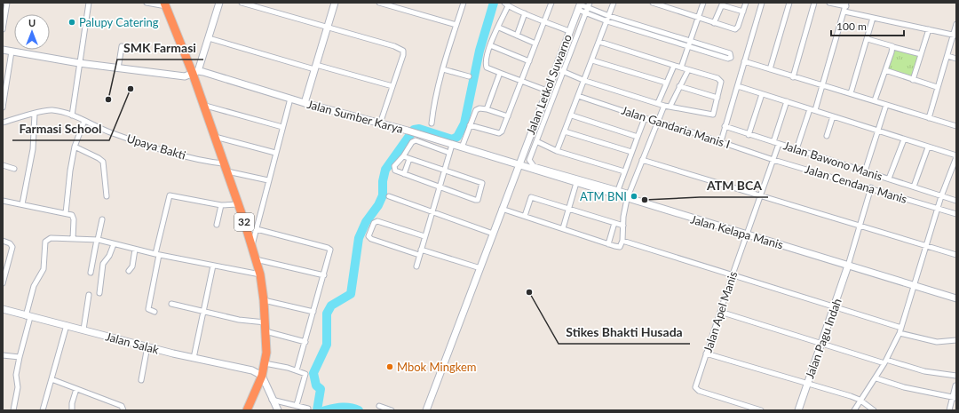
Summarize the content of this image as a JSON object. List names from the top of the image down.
{
  "streets": {
    "highway": ["32"],
    "street": [
      "Jalan Letkol Suwarno",
      "Jalan Sumber Karya",
      "Jalan Gandaria Manis I",
      "Upaya Bakti",
      "Jalan Bawono Manis",
      "Jalan Cendana Manis",
      "Jalan Kelapa Manis",
      "Jalan Apel Manis",
      "Jalan Pagu Indah",
      "Jalan Salak"
    ]
  },
  "crossings": [
    ["Jalan Letkol Suwarno", "Jalan Sumber Karya"],
    ["Jalan Letkol Suwarno", "Jalan Kelapa Manis"],
    ["Jalan Sumber Karya", "32"],
    ["Jalan Sumber Karya", "Jalan Kelapa Manis"],
    ["Jalan Gandaria Manis I", "Jalan Cendana Manis"],
    ["Jalan Gandaria Manis I", "Jalan Apel Manis"],
    ["Upaya Bakti", "32"],
    ["Jalan Bawono Manis", "Jalan Apel Manis"],
    ["Jalan Cendana Manis", "Jalan Apel Manis"],
    ["32", "Jalan Salak"],
    ["Jalan Kelapa Manis", "Jalan Apel Manis"],
    ["Jalan Kelapa Manis", "Jalan Pagu Indah"]
  ],
  "places": [
    "Palupy Catering",
    "Farmasi School",
    "SMK Farmasi",
    "ATM BNI",
    "ATM BCA",
    "Stikes Bhakti Husada",
    "Mbok Mingkem"
  ],
  "scale_bar": "100 m",
  "north": "top"
}
